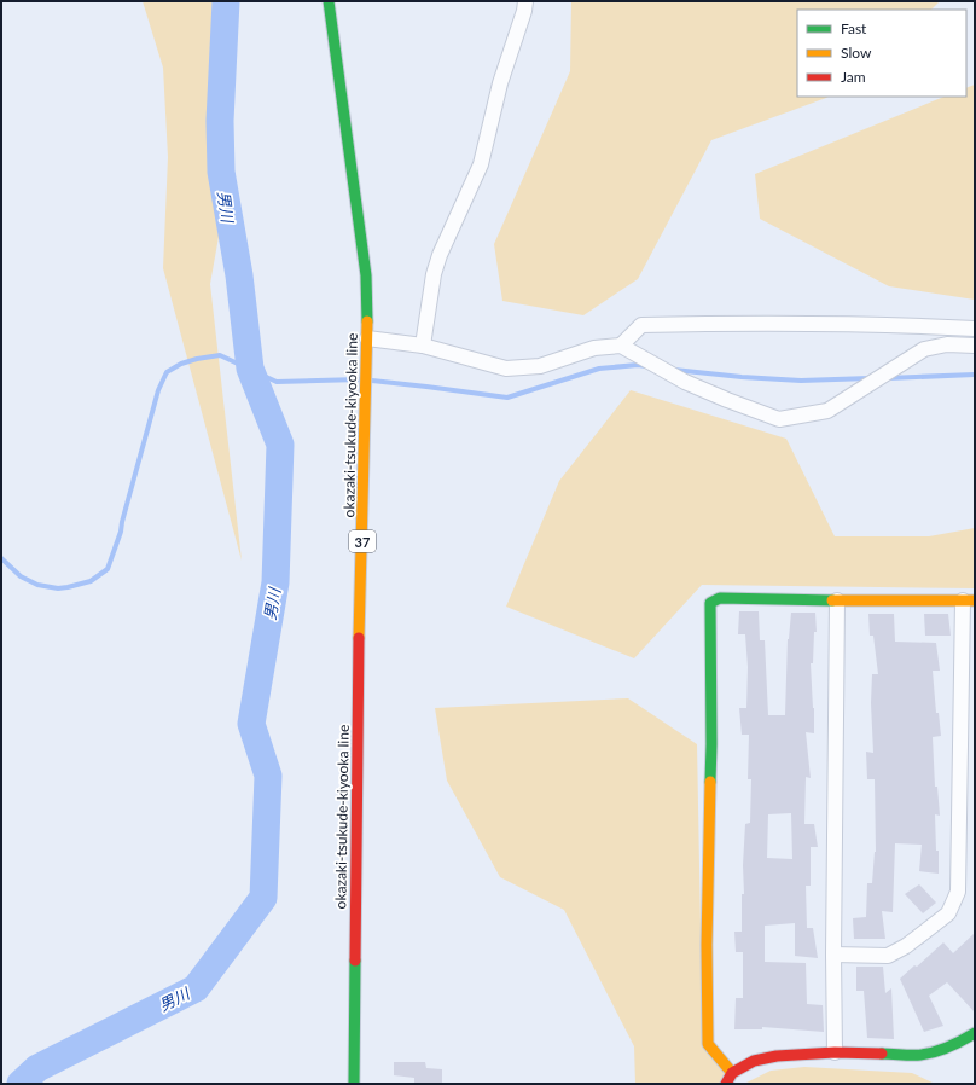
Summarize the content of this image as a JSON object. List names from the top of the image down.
{
  "streets": {
    "main road": ["okazaki-tsukude-kiyooka line", "37"]
  },
  "water": ["男川"],
  "legend": ["Fast", "Slow", "Jam"]
}
